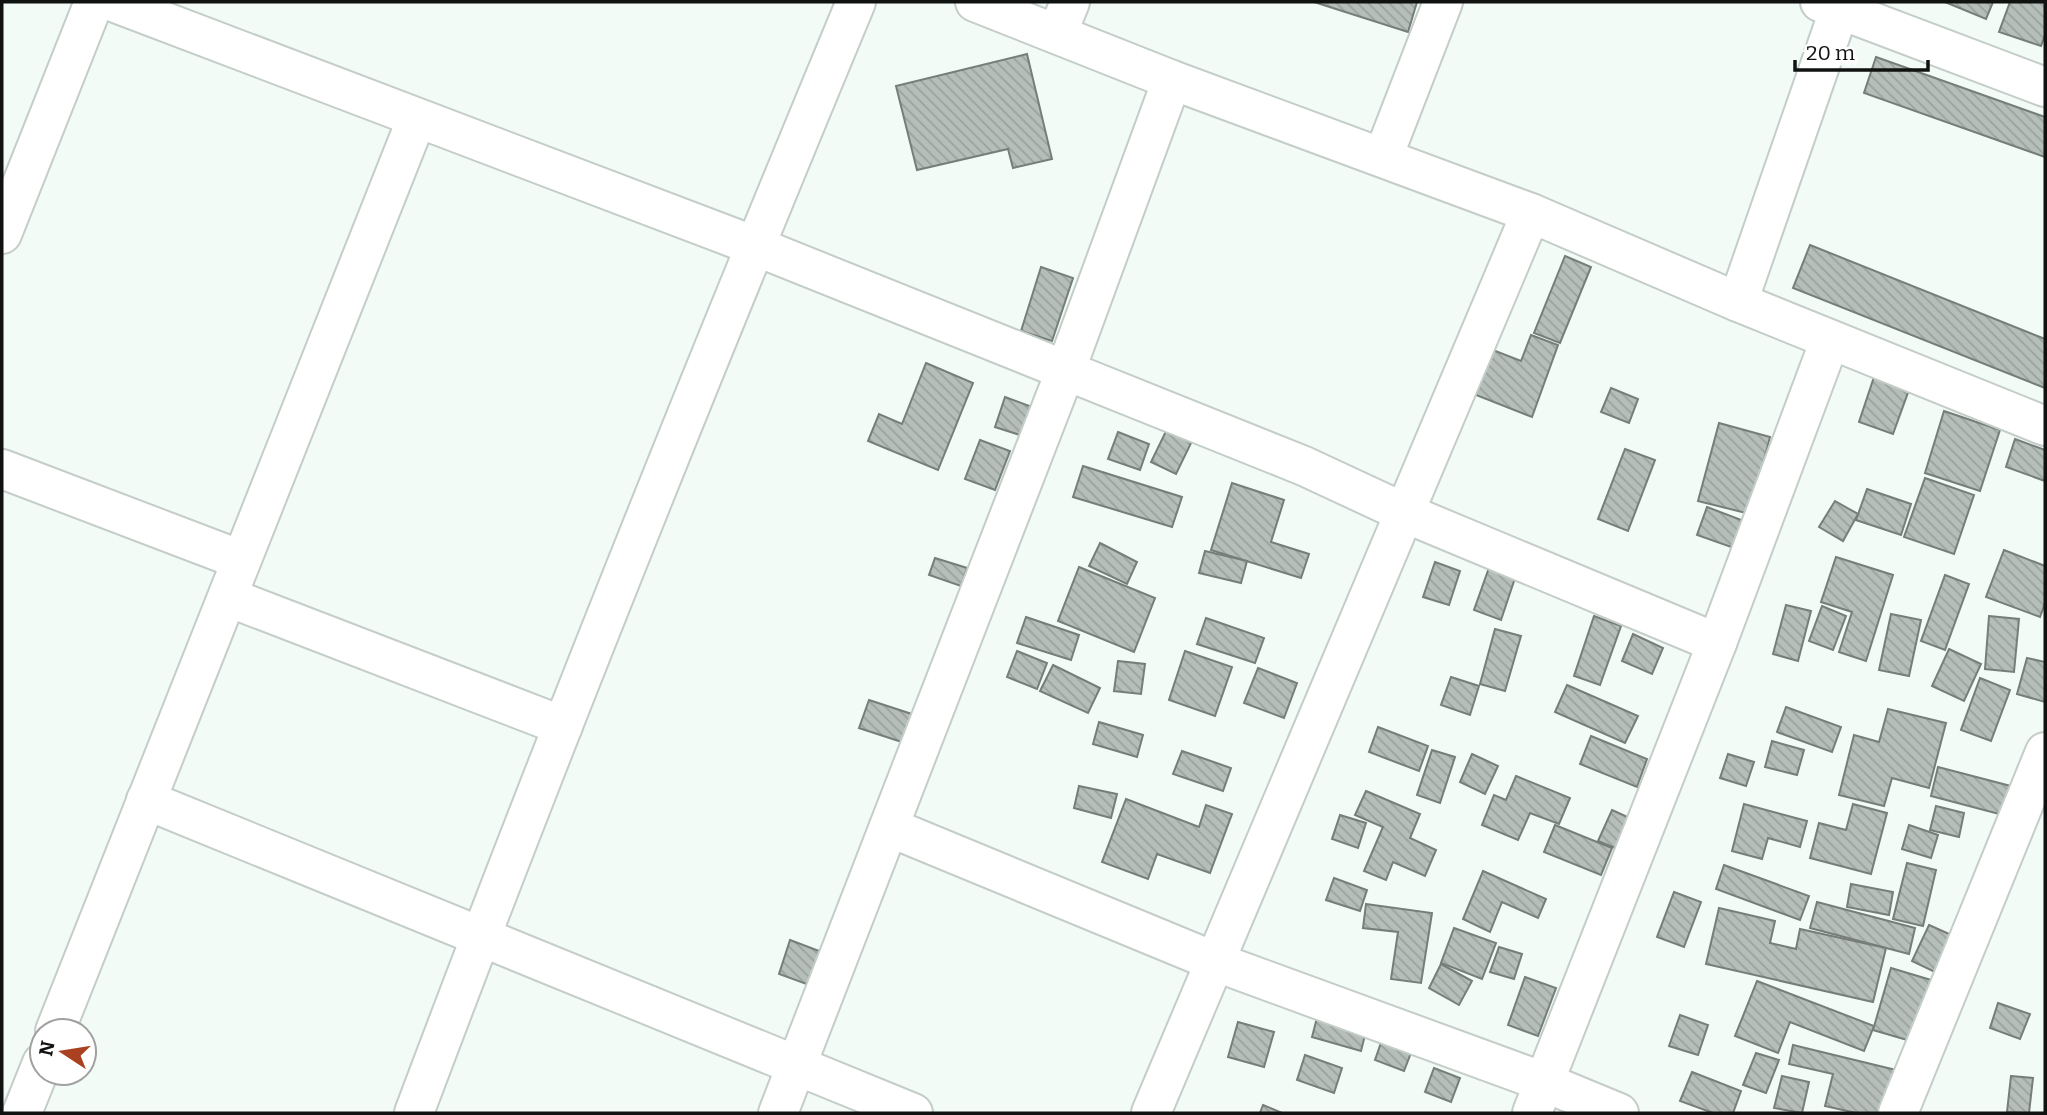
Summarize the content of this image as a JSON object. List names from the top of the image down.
{
  "scale_bar": "20 m",
  "north": "left"
}
